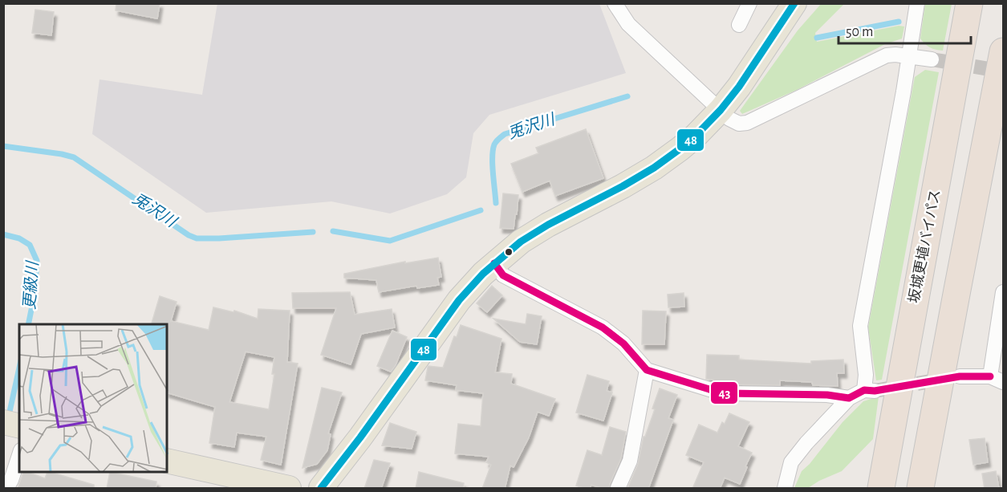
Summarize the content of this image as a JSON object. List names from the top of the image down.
{
  "streets": {
    "highway": ["坂城更埴バイパス"]
  },
  "water": ["兎沢川", "更級川"],
  "lines": ["transit line 48", "transit line 43"],
  "scale_bar": "50 m"
}
